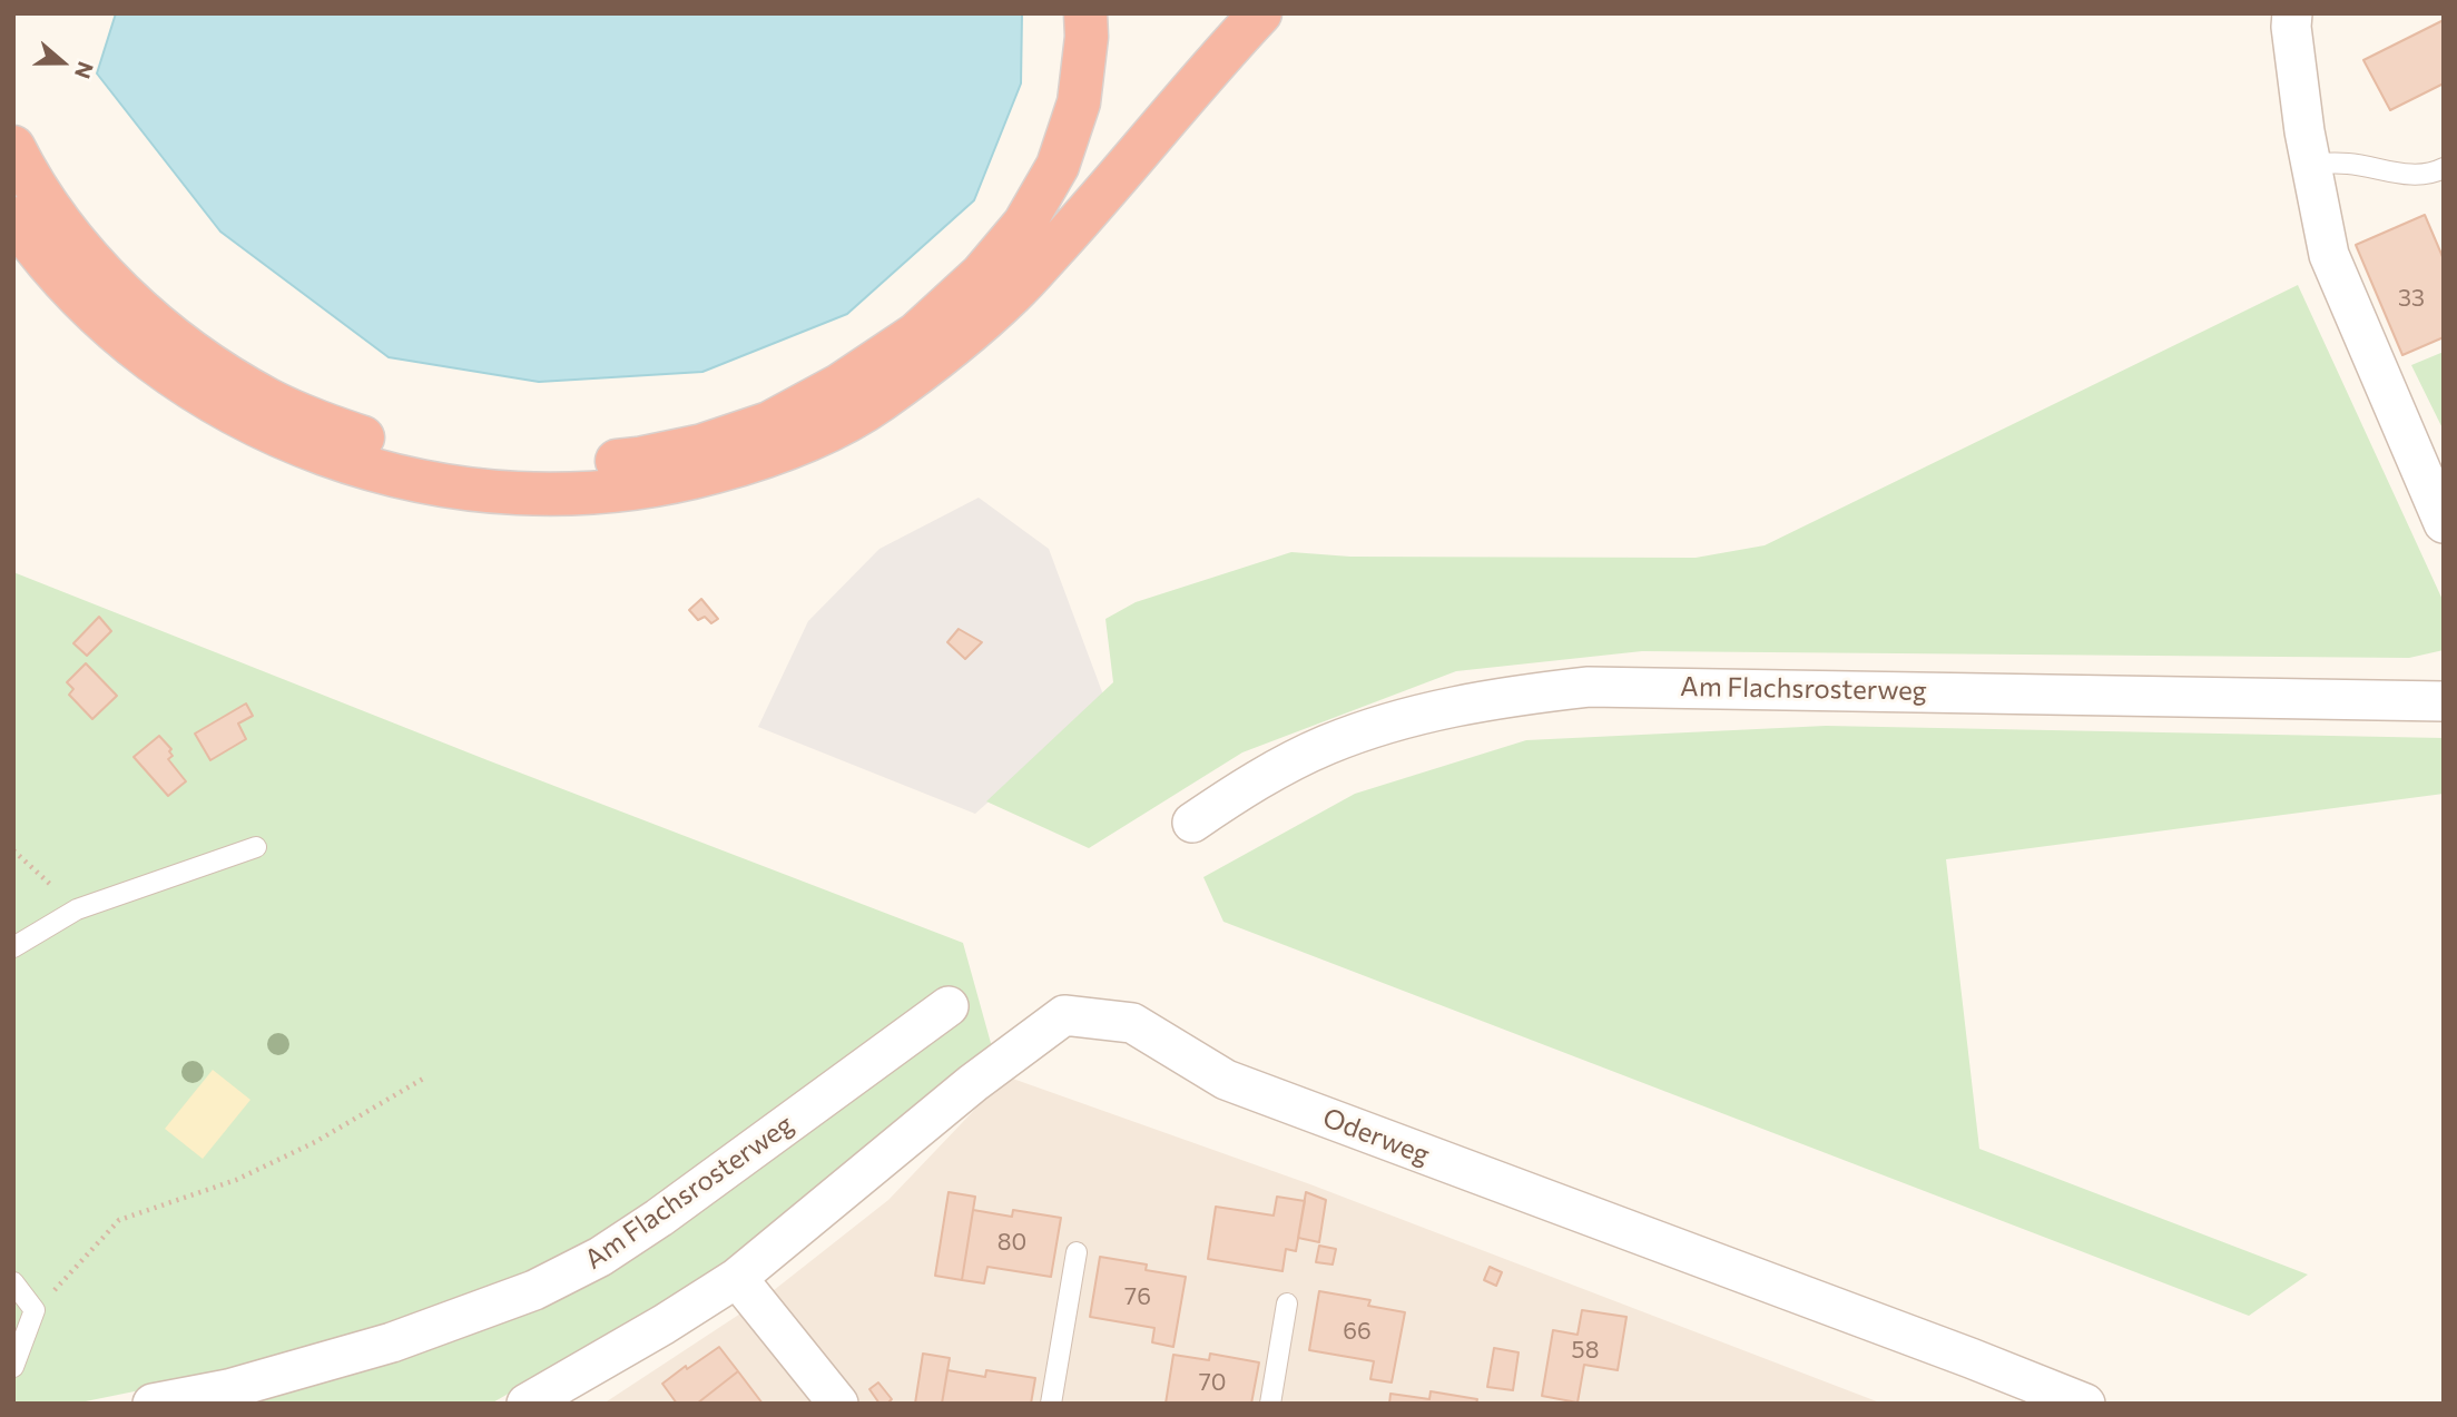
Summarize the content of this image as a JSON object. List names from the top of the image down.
{
  "streets": {
    "street": ["Am Flachsrosterweg", "Oderweg"]
  },
  "house_numbers": [
    "33",
    "80",
    "76",
    "66",
    "58",
    "70"
  ],
  "north": "right"
}
